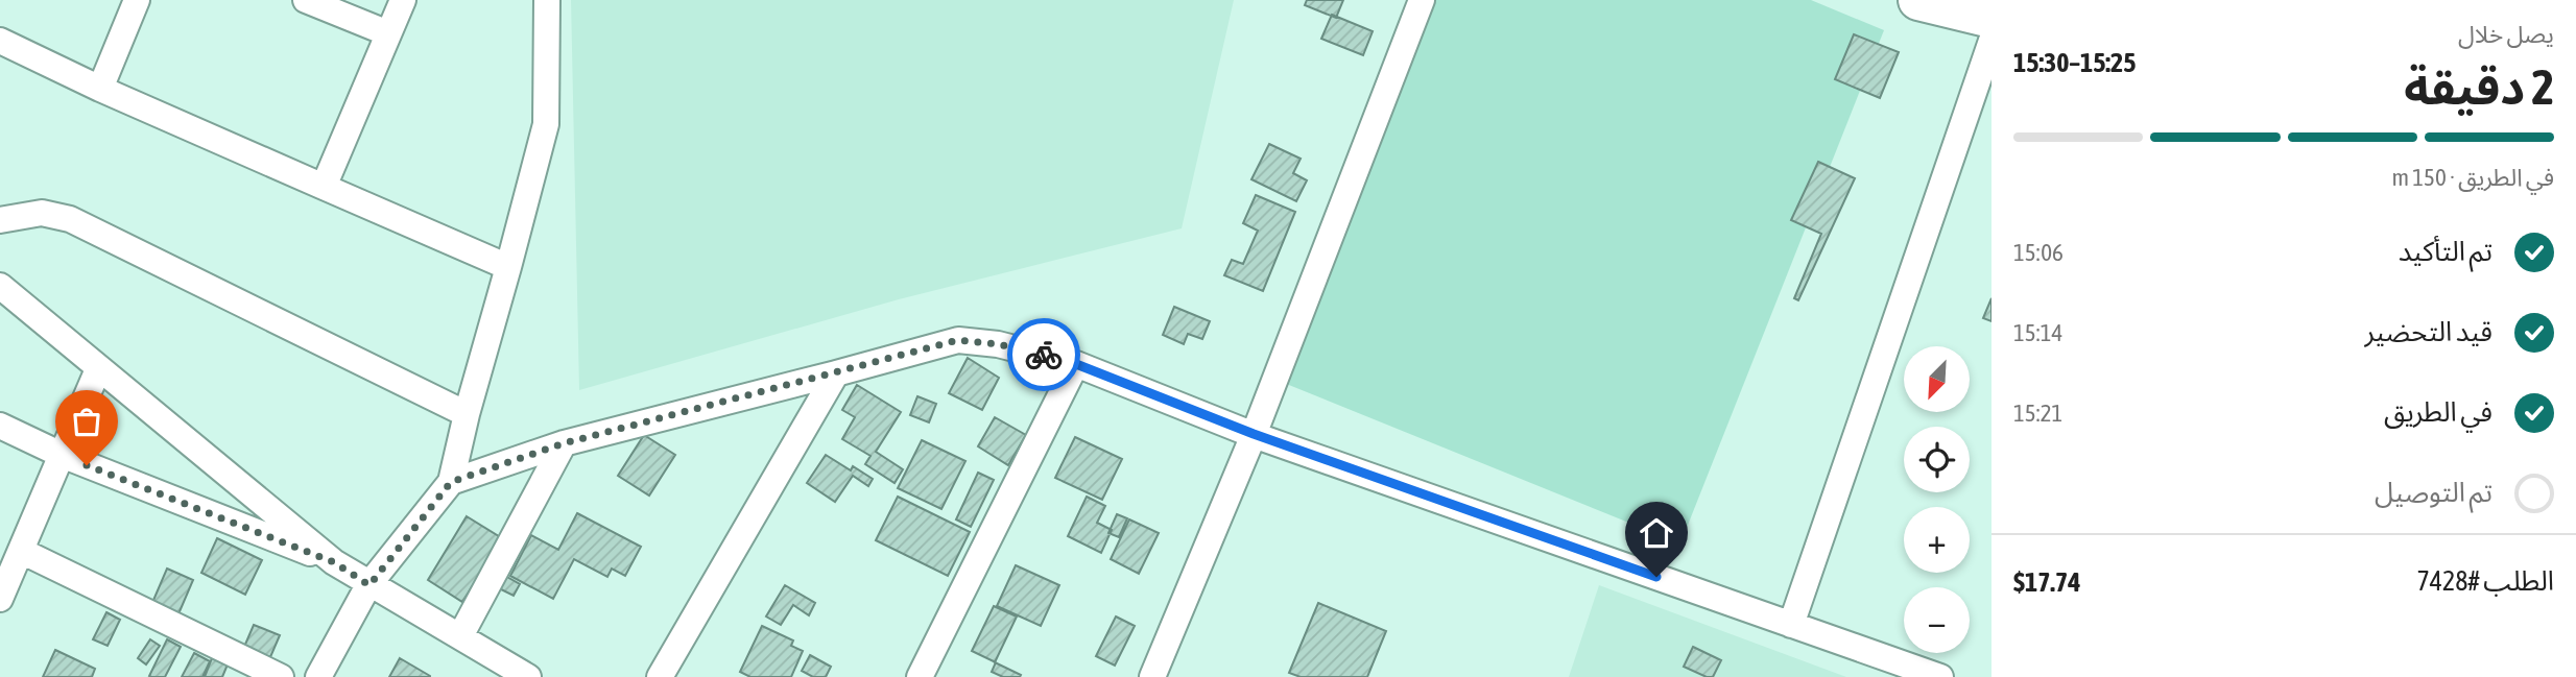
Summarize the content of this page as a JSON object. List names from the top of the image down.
{
  "north": "bottom left",
  "page": {
    "heading": ["2 دقيقة", "يصل خلال", "15:25–15:30"],
    "panel": ["الطلب #7428", "$17.74"],
    "bar": "في الطريق · 150 m",
    "list": [
      ["تم التأكيد", "15:06"],
      ["قيد التحضير", "15:14"],
      ["في الطريق", "15:21"],
      "تم التوصيل"
    ],
    "map_buttons": ["+", "−"]
  }
}
